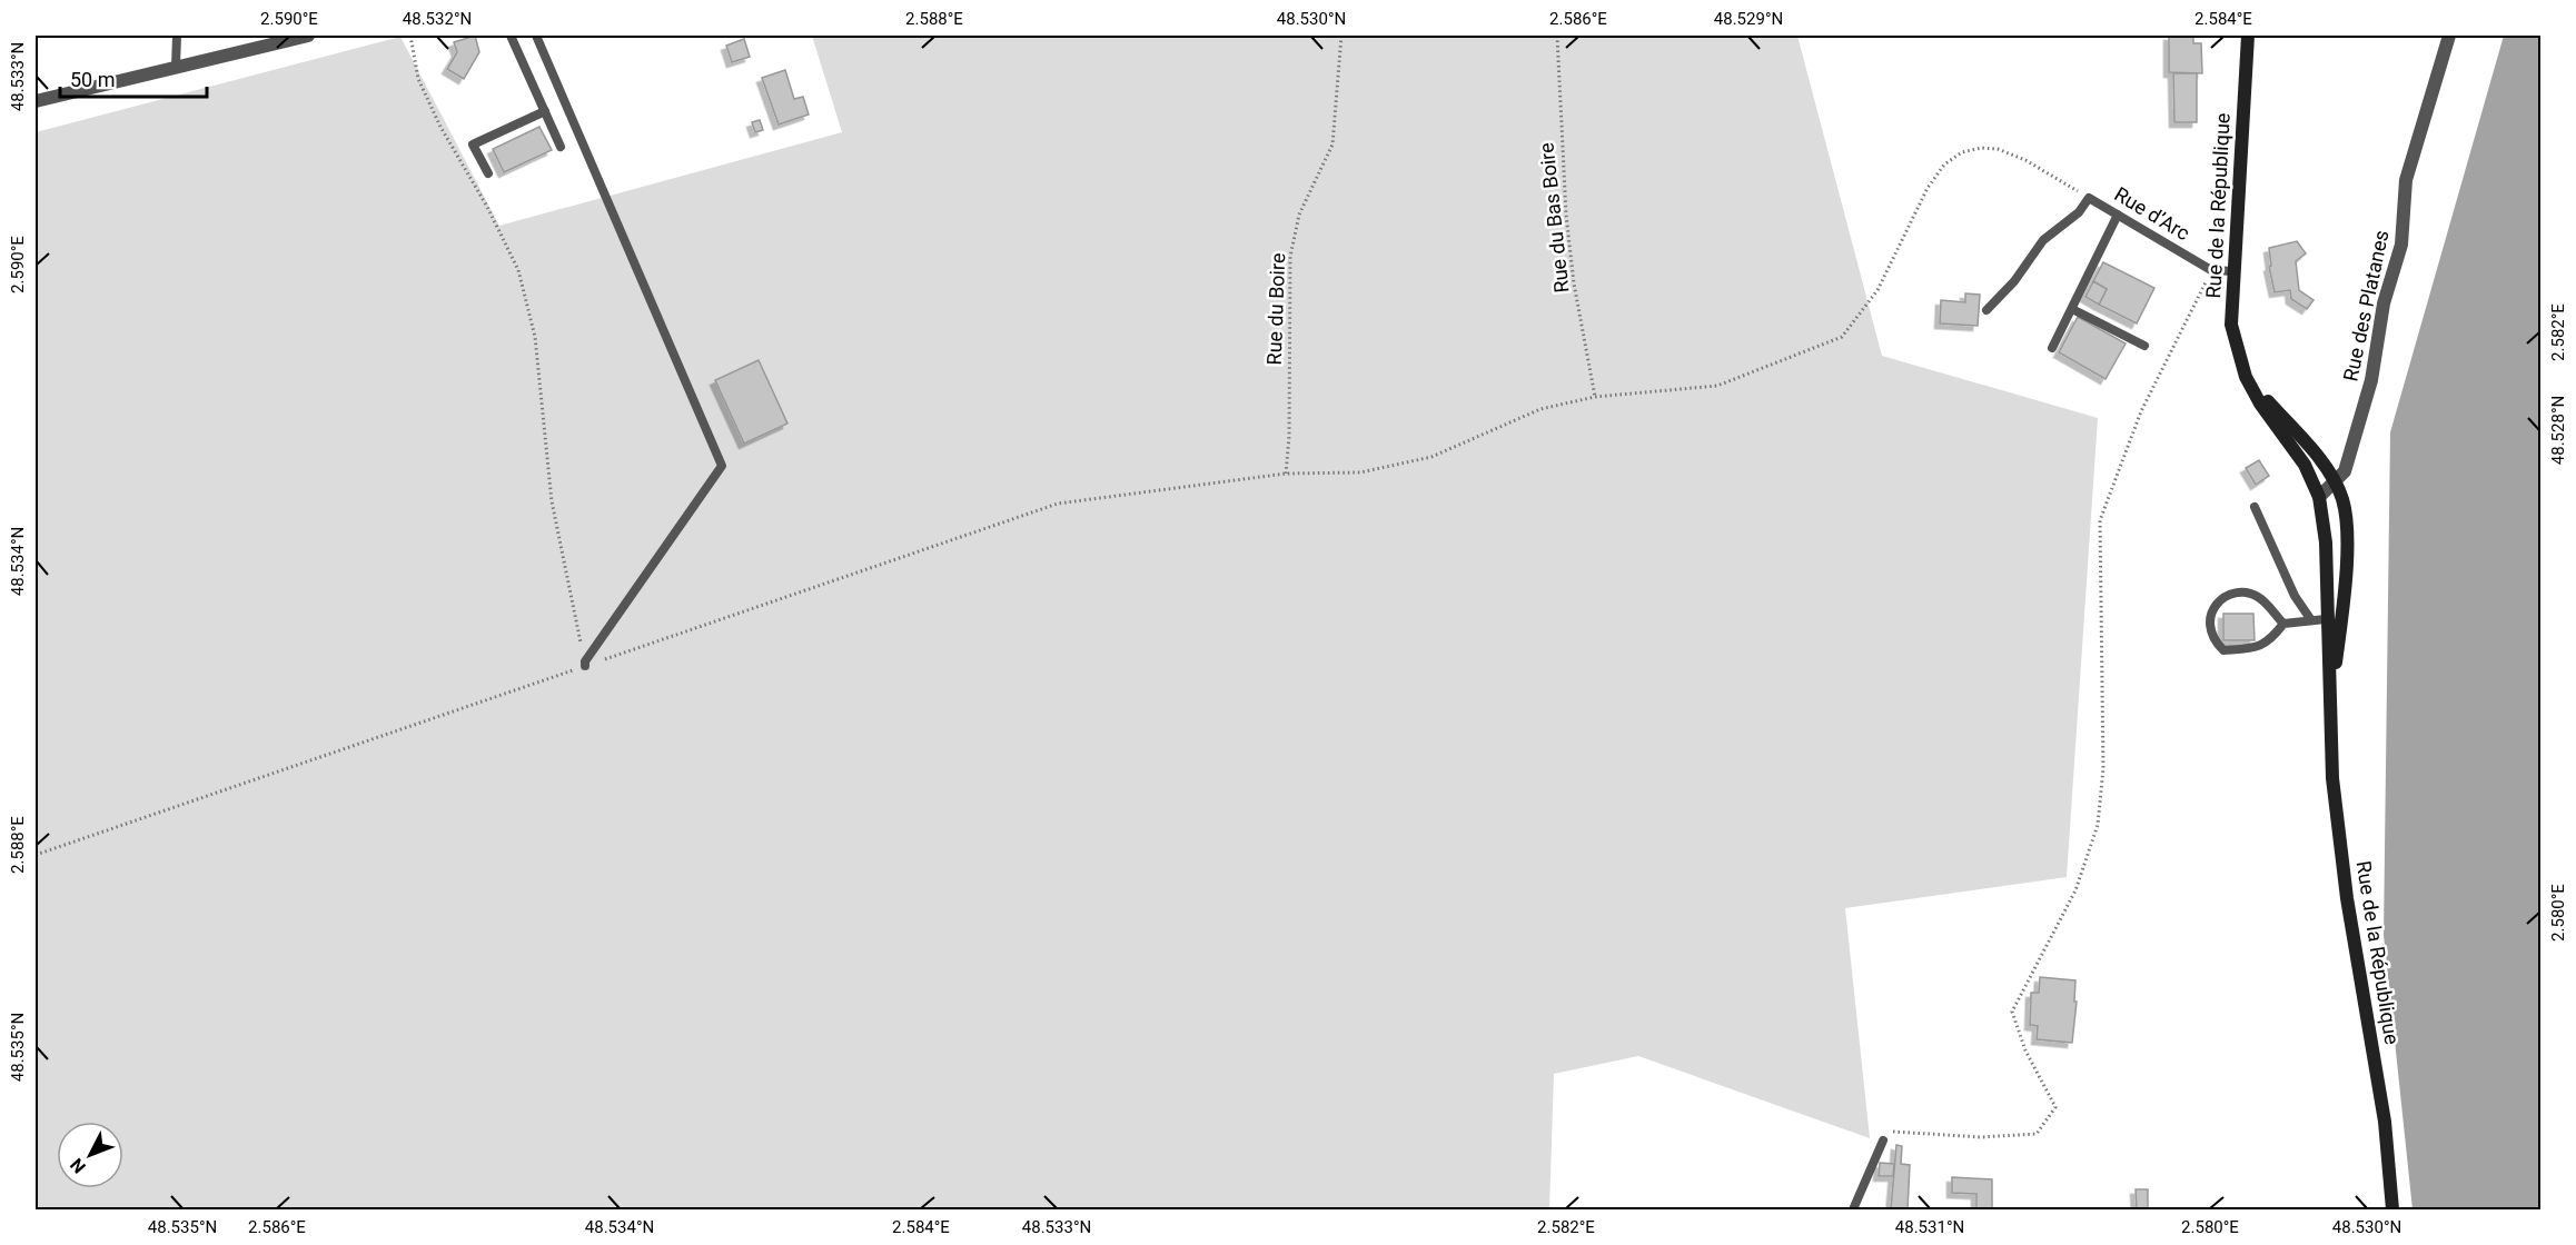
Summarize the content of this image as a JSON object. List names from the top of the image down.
{
  "streets": {
    "main road": ["Rue de la République"],
    "street": ["Rue des Platanes"],
    "lane": ["Rue d’Arc"],
    "path": ["Rue du Bas Boire", "Rue du Boire"]
  },
  "crossings": [
    ["Rue de la République", "Rue d’Arc"],
    ["Rue de la République", "Rue des Platanes"]
  ],
  "scale_bar": "50 m",
  "north": "bottom left",
  "coordinates": [
    "2.590°E",
    "48.532°N",
    "2.588°E",
    "48.530°N",
    "2.586°E",
    "48.529°N",
    "2.584°E",
    "48.533°N",
    "2.582°E",
    "48.528°N",
    "48.534°N",
    "2.580°E",
    "48.535°N",
    "48.531°N"
  ]
}
